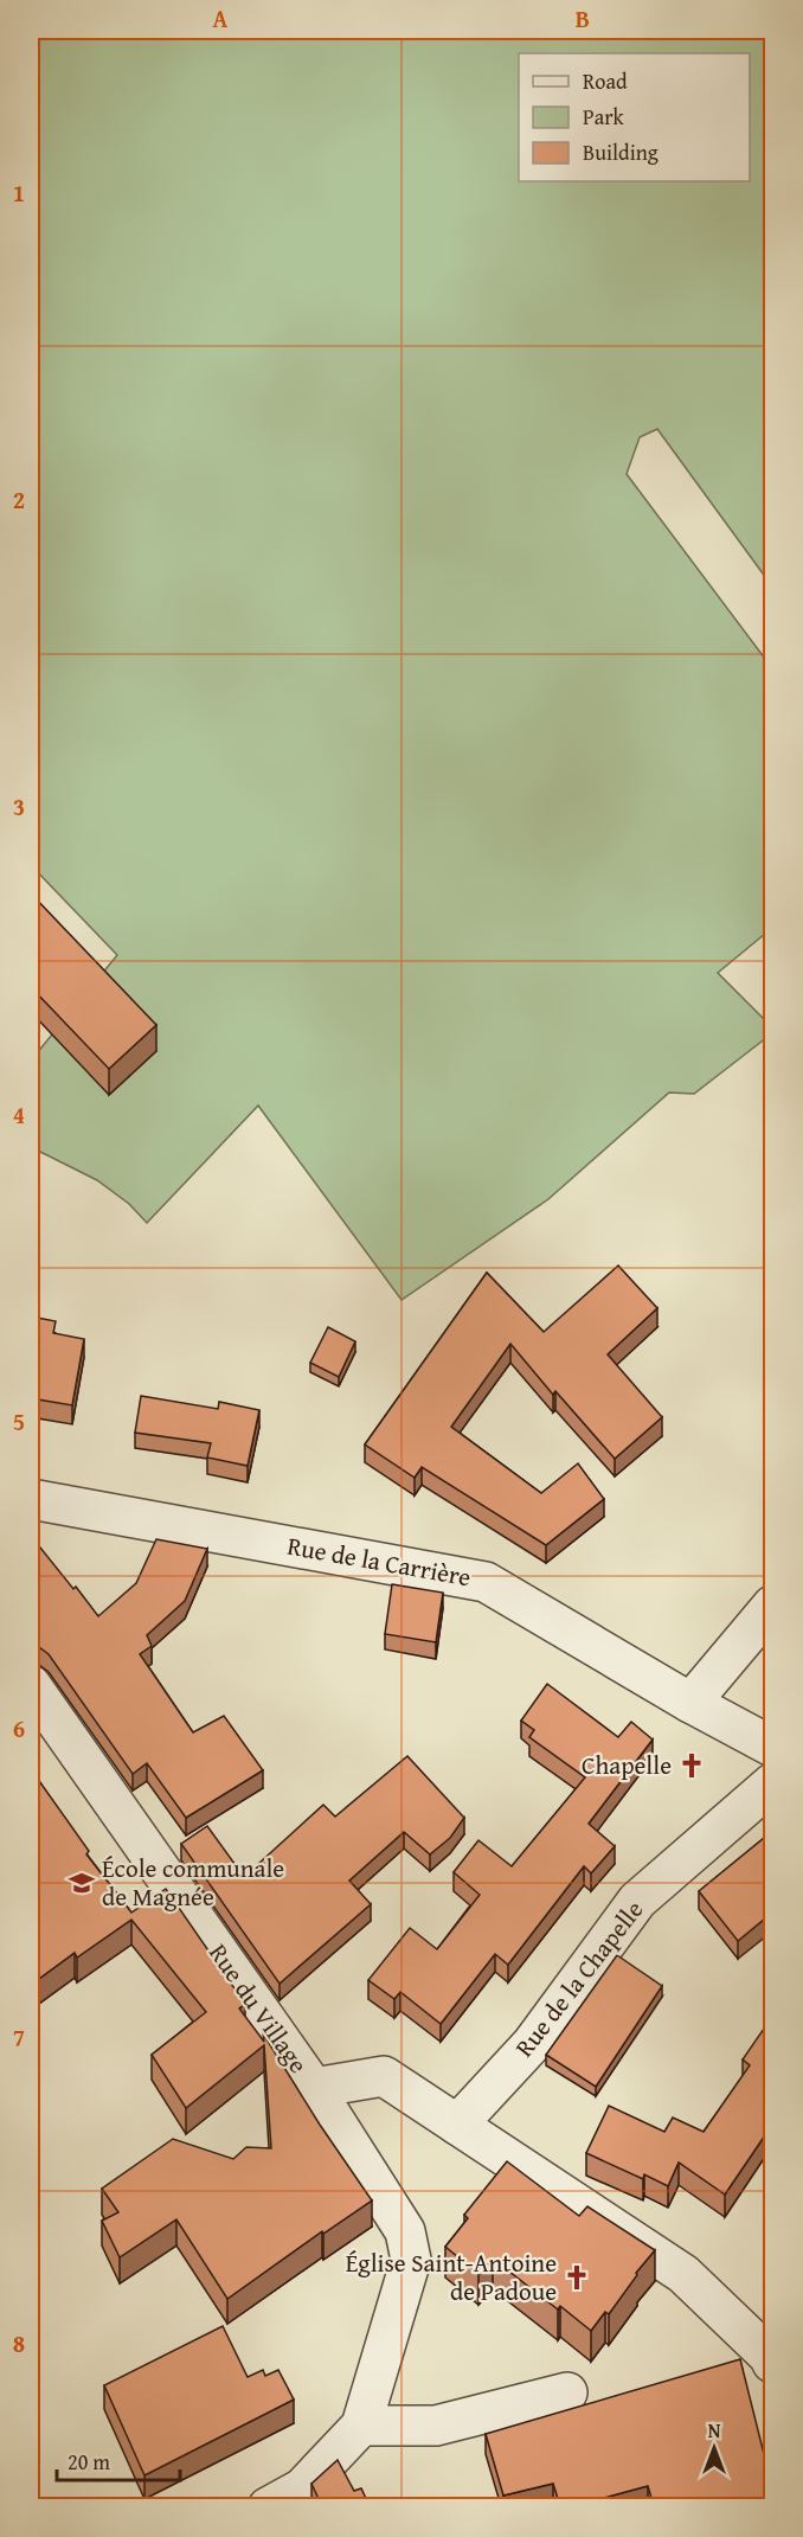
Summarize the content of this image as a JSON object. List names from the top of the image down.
{
  "streets": {
    "street": ["Rue de la Carrière", "Rue de la Chapelle", "Rue du Village"]
  },
  "crossings": [
    ["Rue de la Chapelle", "Rue du Village"]
  ],
  "places": {
    "church": ["Chapelle", "Église Saint-Antoine de Padoue"],
    "school or university": ["École communale de Magnée"]
  },
  "legend": ["Road", "Park", "Building"],
  "scale_bar": "20 m",
  "north": "top",
  "grid": {
    "columns": ["A", "B"],
    "rows": [
      "1",
      "2",
      "3",
      "4",
      "5",
      "6",
      "7",
      "8"
    ]
  }
}
